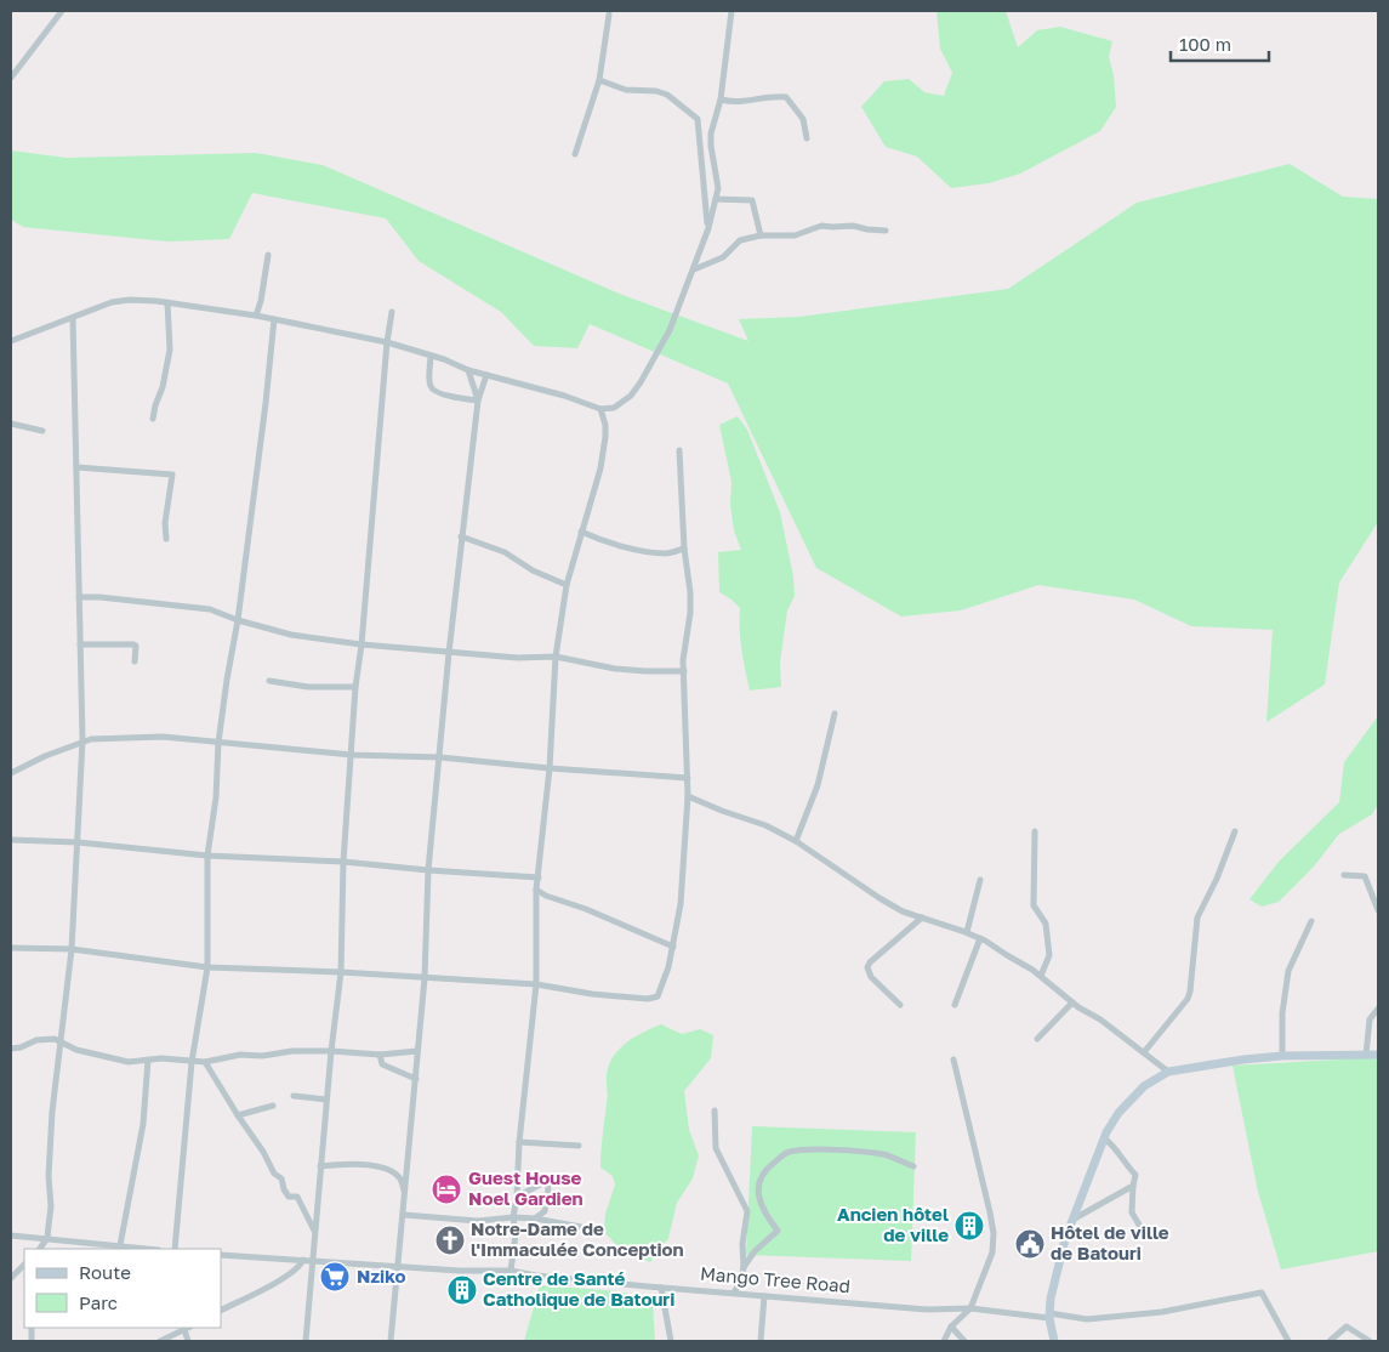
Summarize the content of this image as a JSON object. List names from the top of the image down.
{
  "streets": {
    "street": ["Mango Tree Road"]
  },
  "places": {
    "hotel": ["Guest House Noel Gardien"],
    "building": ["Ancien hôtel de ville", "Centre de Santé Catholique de Batouri"],
    "church": ["Notre-Dame de l'Immaculée Conception"],
    "public building": ["Hôtel de ville de Batouri"],
    "supermarket": ["Nziko"]
  },
  "legend": ["Route", "Parc"],
  "scale_bar": "100 m"
}
